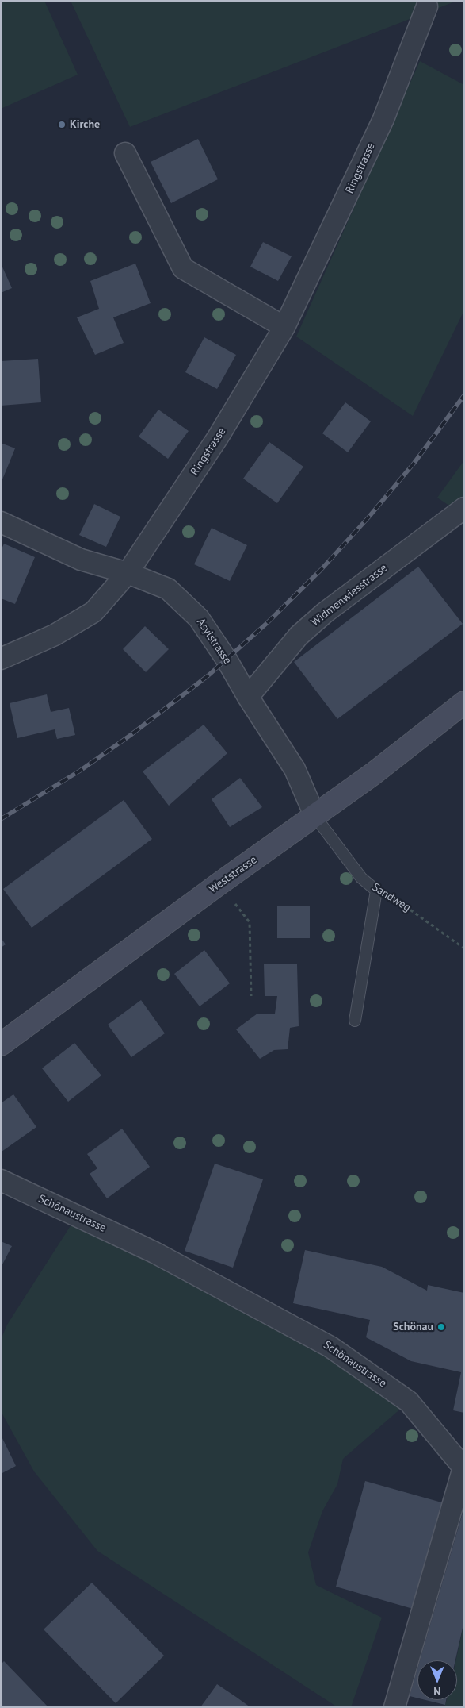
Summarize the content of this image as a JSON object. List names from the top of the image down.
{
  "streets": {
    "main road": ["Weststrasse"],
    "street": [
      "Ringstrasse",
      "Widmenwiesstrasse",
      "Asylstrasse",
      "Schönaustrasse"
    ],
    "lane": ["Sandweg"]
  },
  "crossings": [
    ["Ringstrasse", "Asylstrasse"],
    ["Widmenwiesstrasse", "Asylstrasse"],
    ["Asylstrasse", "Weststrasse"],
    ["Asylstrasse", "Sandweg"],
    ["Weststrasse", "Sandweg"]
  ],
  "places": ["Kirche", "Schönau"],
  "north": "bottom"
}
